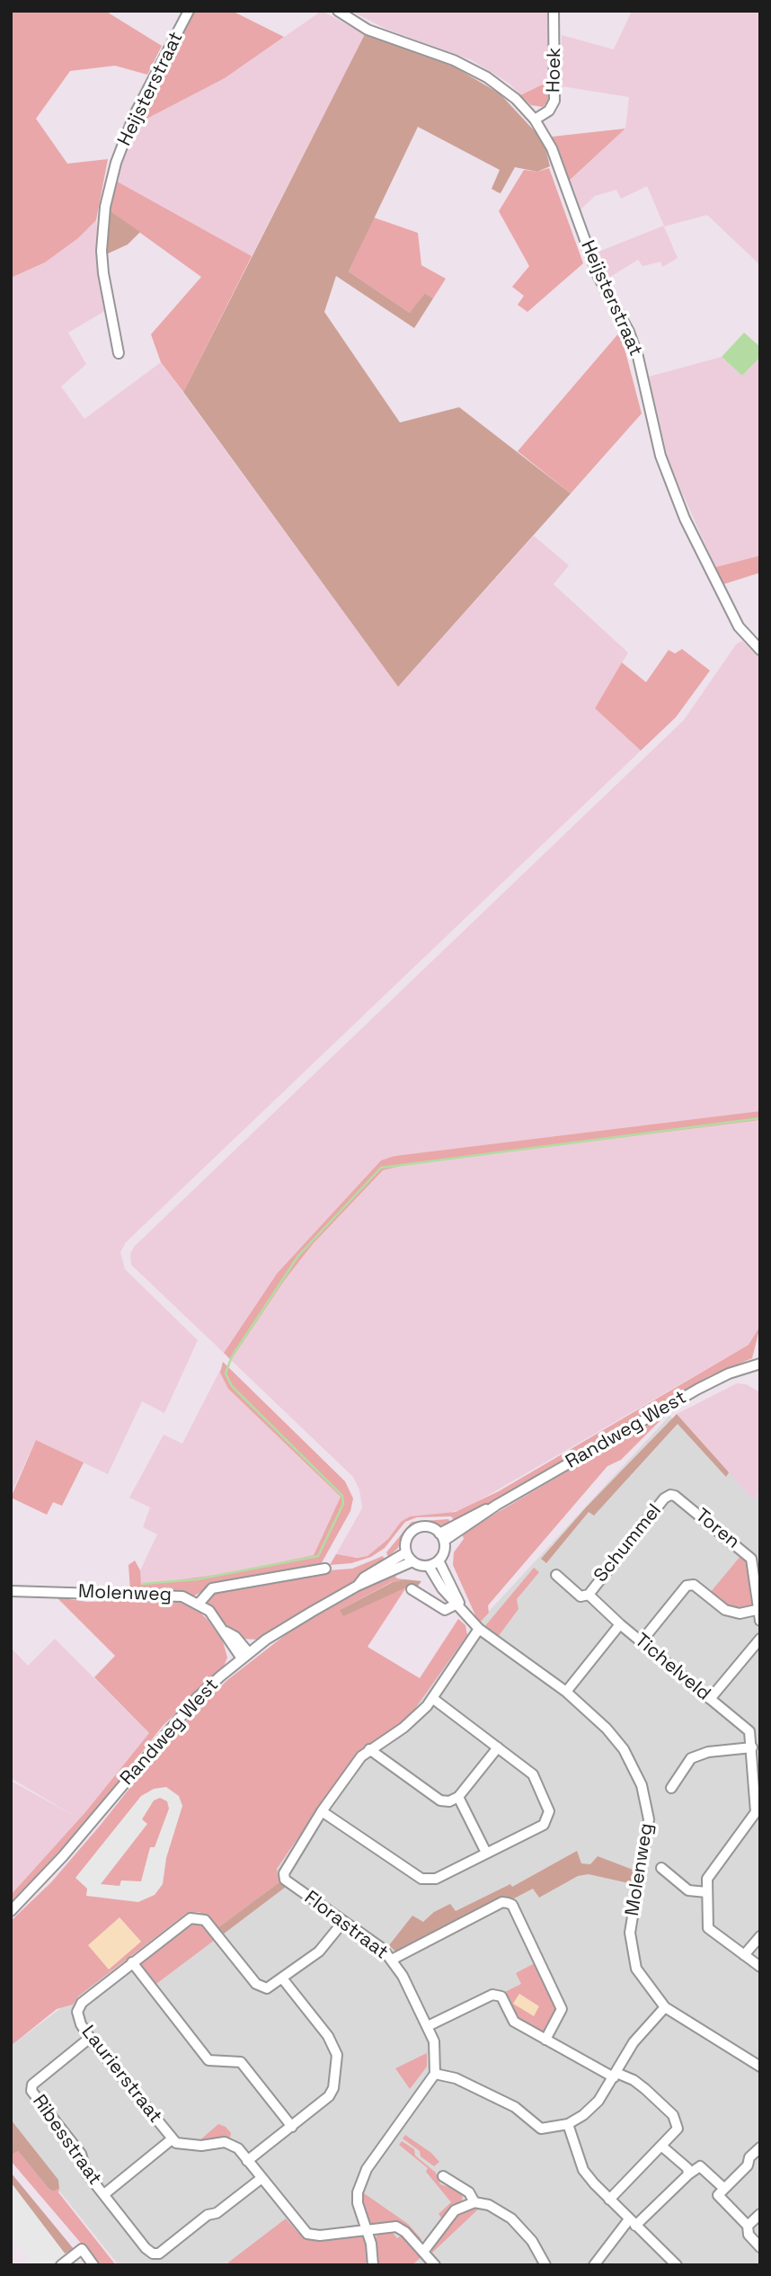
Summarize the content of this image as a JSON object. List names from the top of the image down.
{
  "streets": {
    "street": [
      "Hoek",
      "Heijsterstraat",
      "Randweg West",
      "Toren",
      "Schummel",
      "Molenweg",
      "Tichelveld",
      "Florastraat",
      "Laurierstraat",
      "Ribesstraat"
    ]
  },
  "crossings": [
    ["Hoek", "Heijsterstraat"],
    ["Randweg West", "Molenweg"],
    ["Toren", "Schummel"],
    ["Schummel", "Tichelveld"],
    ["Molenweg", "Tichelveld"],
    ["Molenweg", "Florastraat"],
    ["Laurierstraat", "Ribesstraat"]
  ]
}
